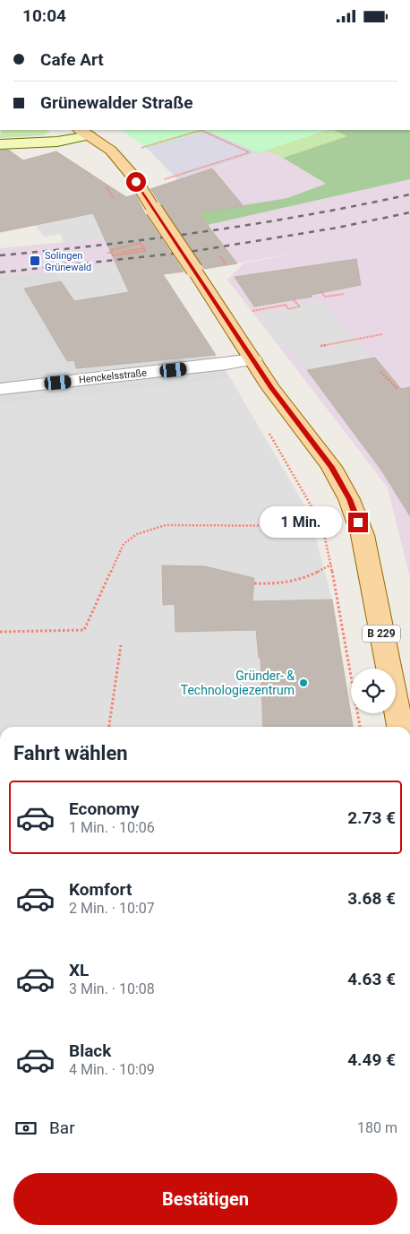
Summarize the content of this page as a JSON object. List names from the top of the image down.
{
  "streets": {
    "main road": ["B 229"],
    "street": ["Henckelsstraße"]
  },
  "crossings": [
    ["Henckelsstraße", "B 229"]
  ],
  "places": {
    "transit": ["Solingen Grünewald"],
    "other": ["Gründer- & Technologiezentrum"]
  },
  "page": {
    "status": "10:04",
    "banner": ["Cafe Art", "Grünewalder Straße"],
    "bubble": "1 Min.",
    "heading": "Fahrt wählen",
    "list": [
      {
        "name": "Economy",
        "note": "1 Min. · 10:06",
        "value": "2.73 €"
      },
      {
        "name": "Komfort",
        "note": "2 Min. · 10:07",
        "value": "3.68 €"
      },
      {
        "name": "XL",
        "note": "3 Min. · 10:08",
        "value": "4.63 €"
      },
      {
        "name": "Black",
        "note": "4 Min. · 10:09",
        "value": "4.49 €"
      }
    ],
    "pay": ["Bar", "180 m"],
    "buttons": "Bestätigen"
  }
}
